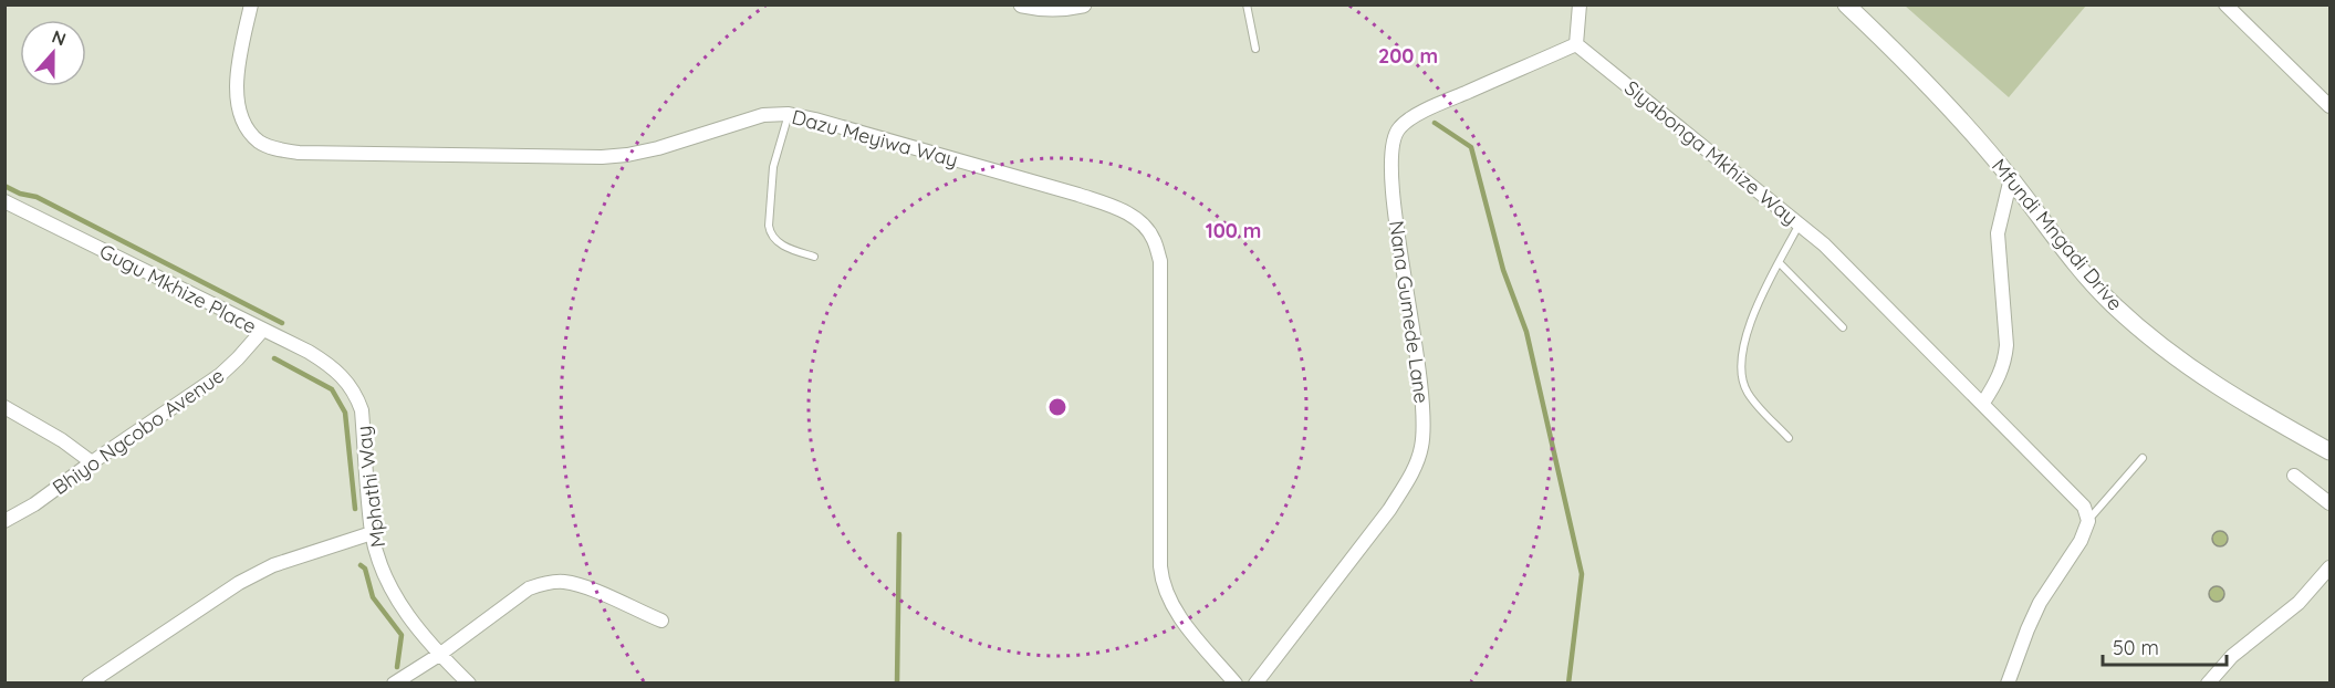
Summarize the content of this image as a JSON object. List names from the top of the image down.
{
  "streets": {
    "street": [
      "Dazu Meyiwa Way",
      "Siyabonga Mkhize Way",
      "Mfundi Mngadi Drive",
      "Gugu Mkhize Place",
      "Nana Gumede Lane",
      "Bhiyo Ngcobo Avenue",
      "Mphathi Way"
    ]
  },
  "crossings": [
    ["Siyabonga Mkhize Way", "Nana Gumede Lane"],
    ["Gugu Mkhize Place", "Bhiyo Ngcobo Avenue"],
    ["Gugu Mkhize Place", "Mphathi Way"]
  ],
  "scale_bar": "50 m",
  "north": "top",
  "rings": ["200 m", "100 m"]
}
